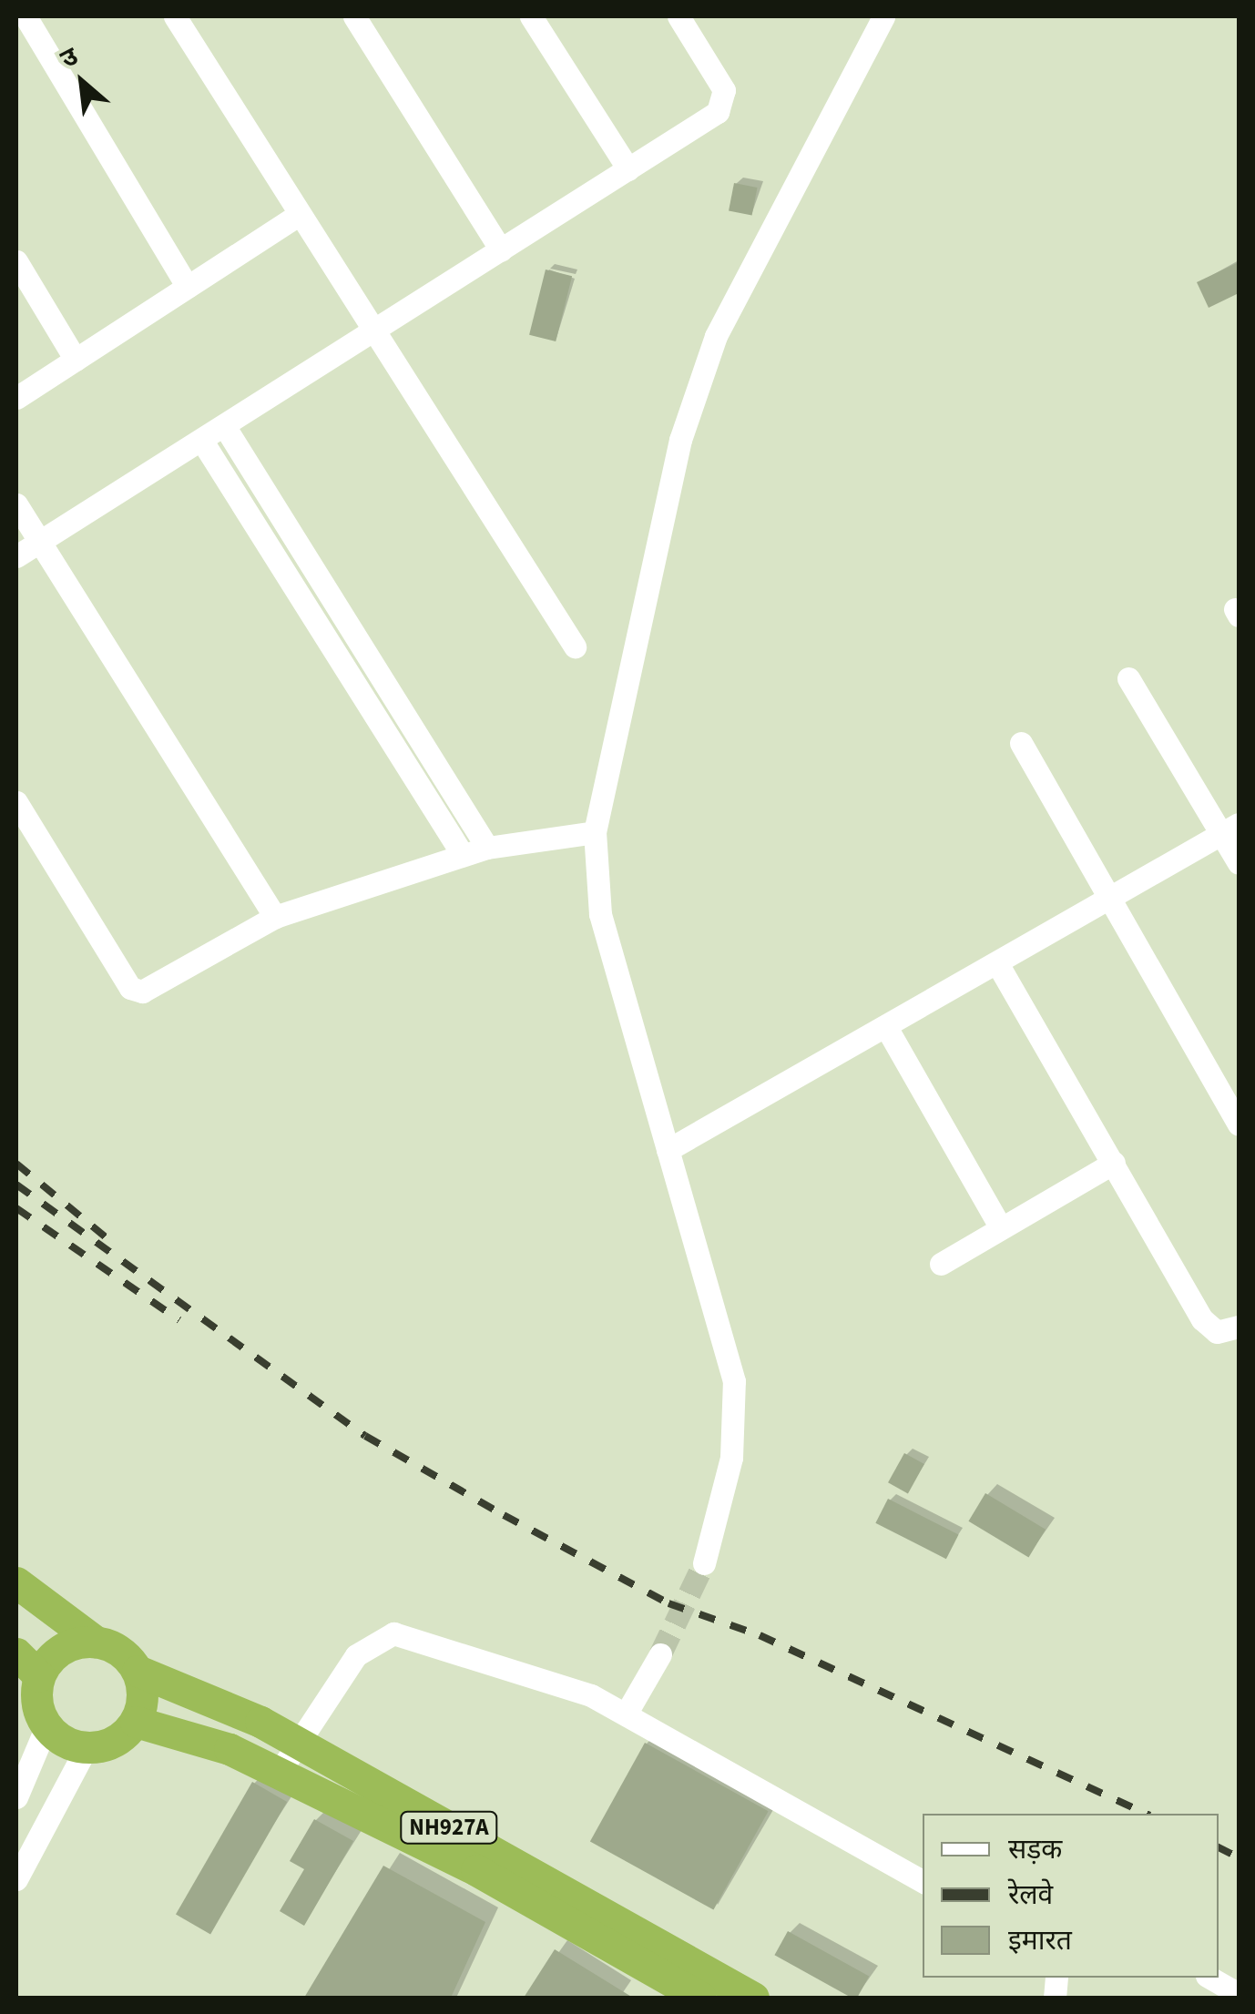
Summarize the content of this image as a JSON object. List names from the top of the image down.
{
  "streets": {
    "highway": ["NH927A"]
  },
  "legend": ["सड़क", "रेलवे", "इमारत"],
  "north": "top left"
}
